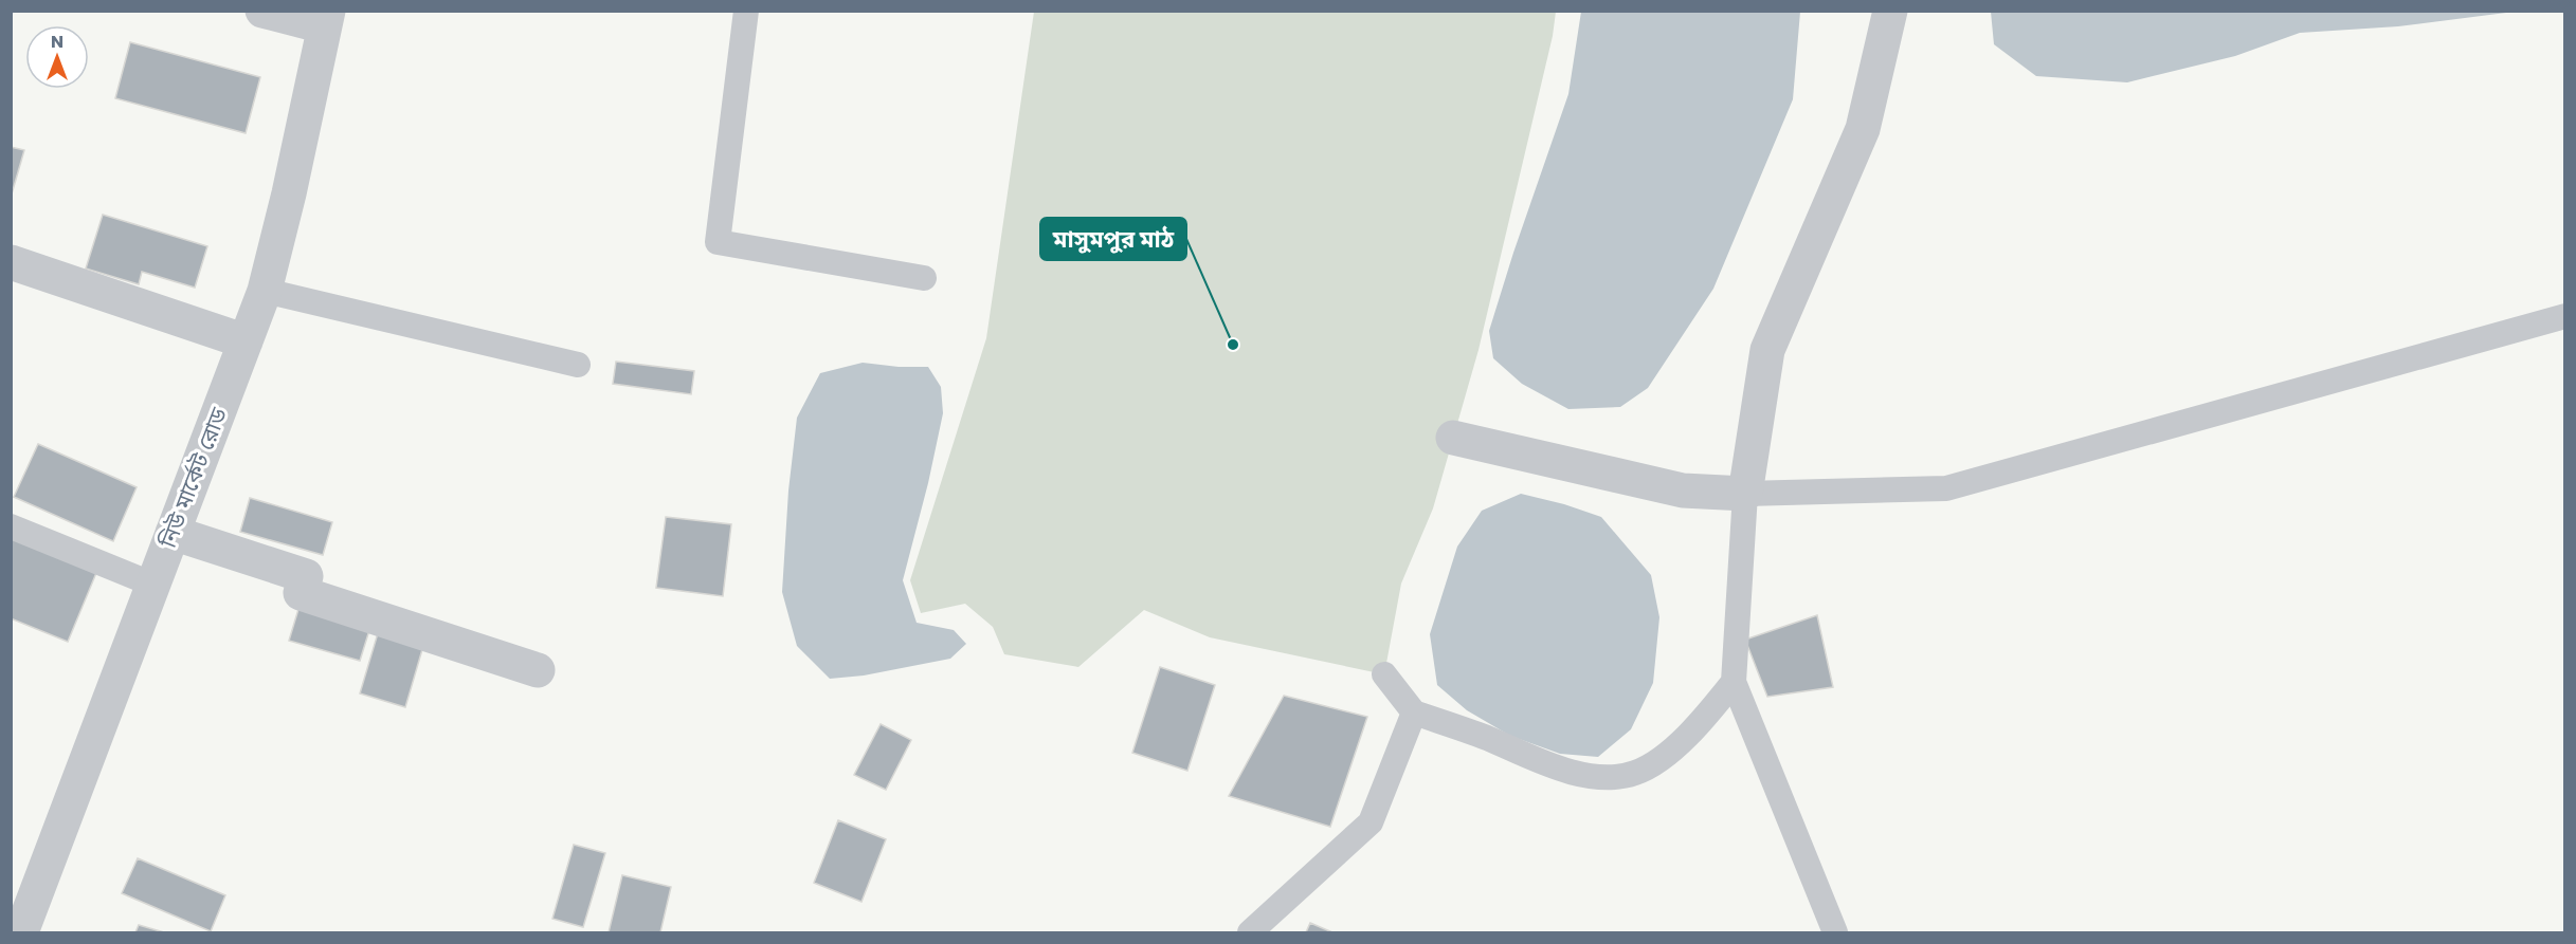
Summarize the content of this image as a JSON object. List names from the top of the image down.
{
  "streets": {
    "street": ["নিউ মার্কেট রোড"]
  },
  "places": ["মাসুমপুর মাঠ"],
  "north": "top"
}
